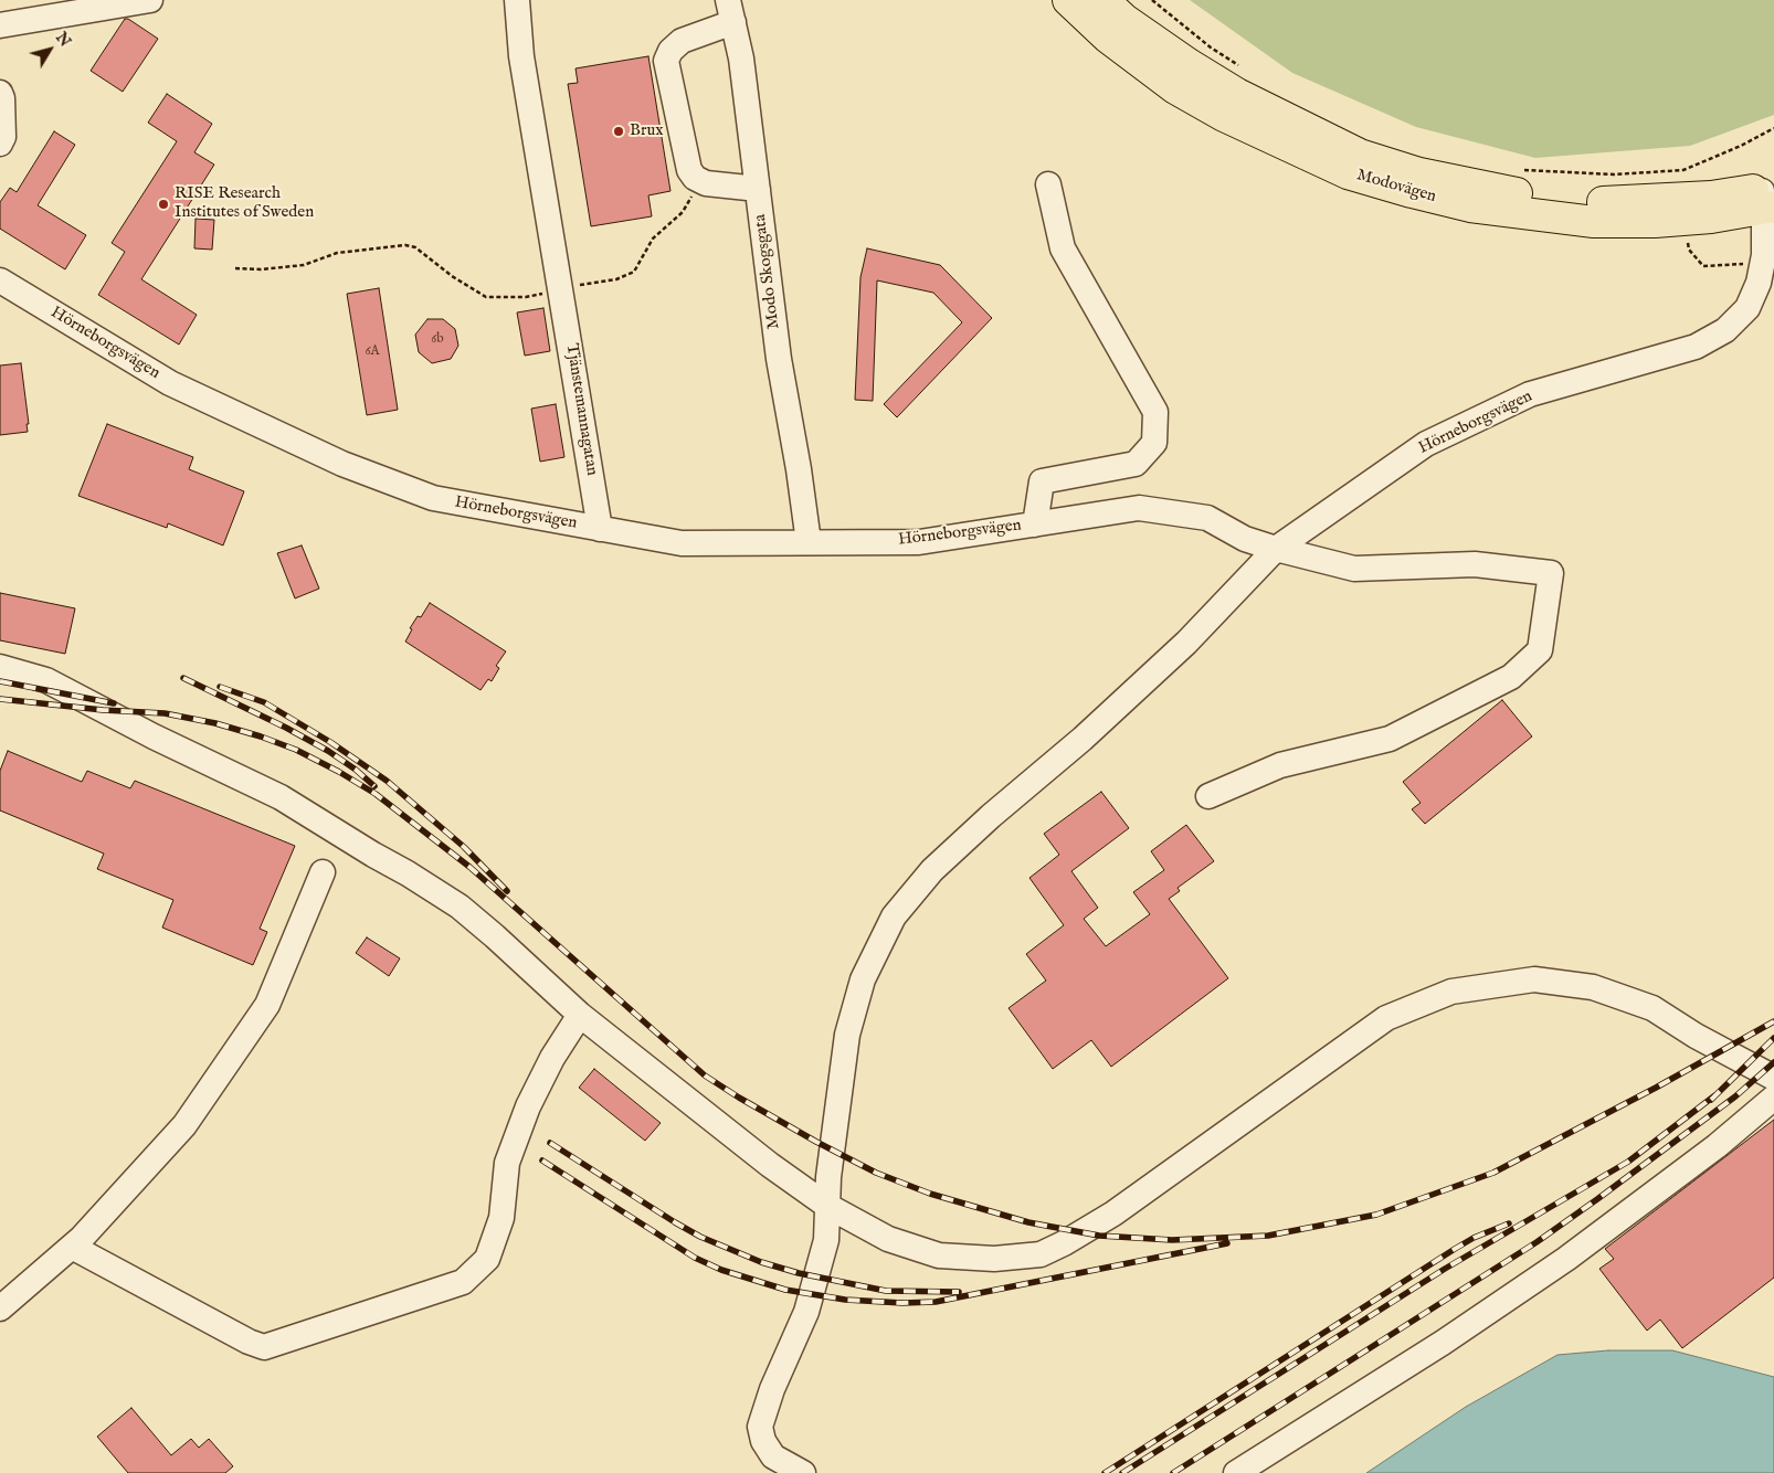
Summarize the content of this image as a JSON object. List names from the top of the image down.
{
  "streets": {
    "main road": ["Modovägen"],
    "street": ["Modo Skogsgata", "Hörneborgsvägen", "Tjänstemannagatan"]
  },
  "crossings": [
    ["Modovägen", "Hörneborgsvägen"],
    ["Modo Skogsgata", "Hörneborgsvägen"],
    ["Hörneborgsvägen", "Tjänstemannagatan"]
  ],
  "places": ["Brux", "RISE Research Institutes of Sweden"],
  "house_numbers": ["6b", "6A"],
  "north": "top right"
}
